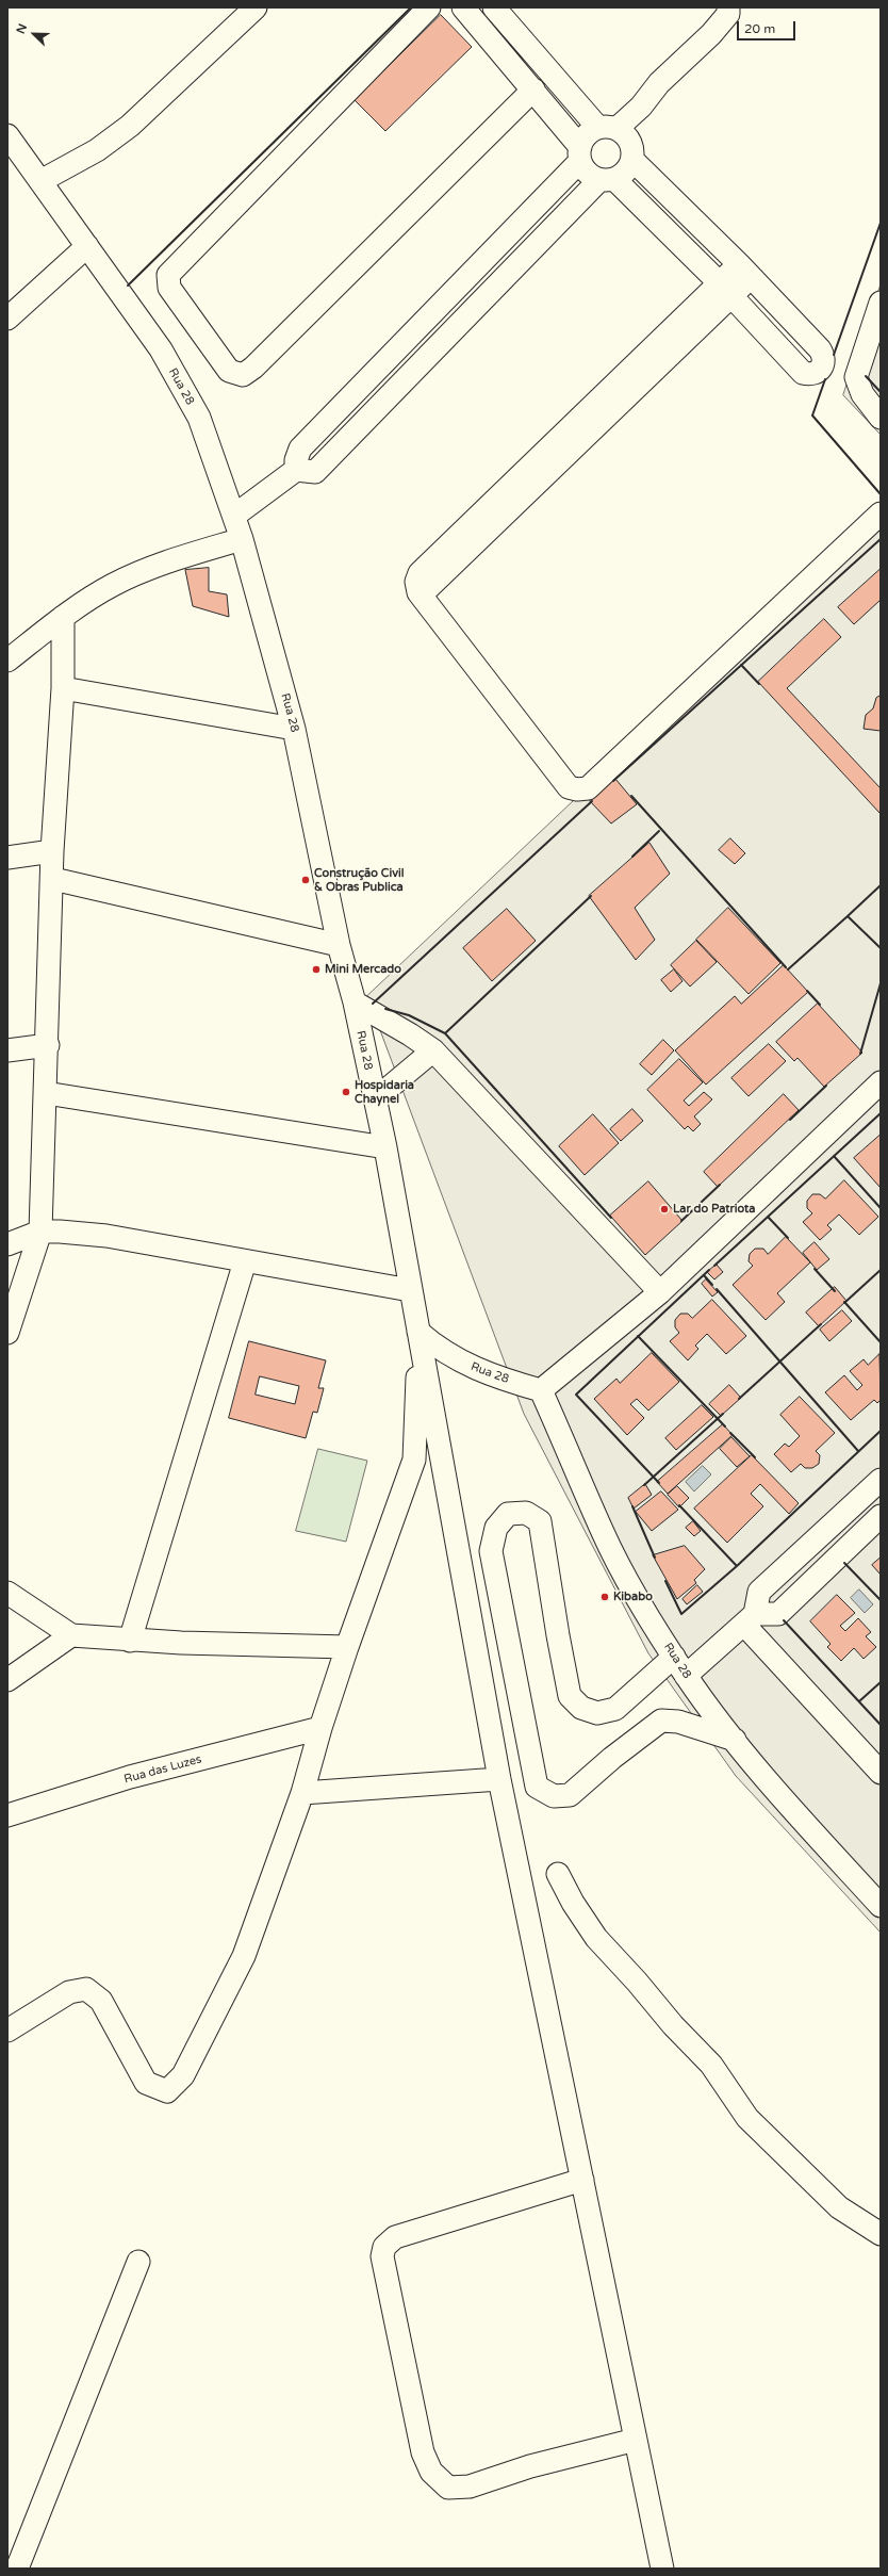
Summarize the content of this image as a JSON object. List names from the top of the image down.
{
  "streets": {
    "street": ["Rua 28", "Rua das Luzes"]
  },
  "places": [
    "Construção Civil & Obras Publica",
    "Mini Mercado",
    "Hospidaria Chaynel",
    "Lar do Patriota",
    "Kibabo"
  ],
  "scale_bar": "20 m",
  "north": "top left"
}
